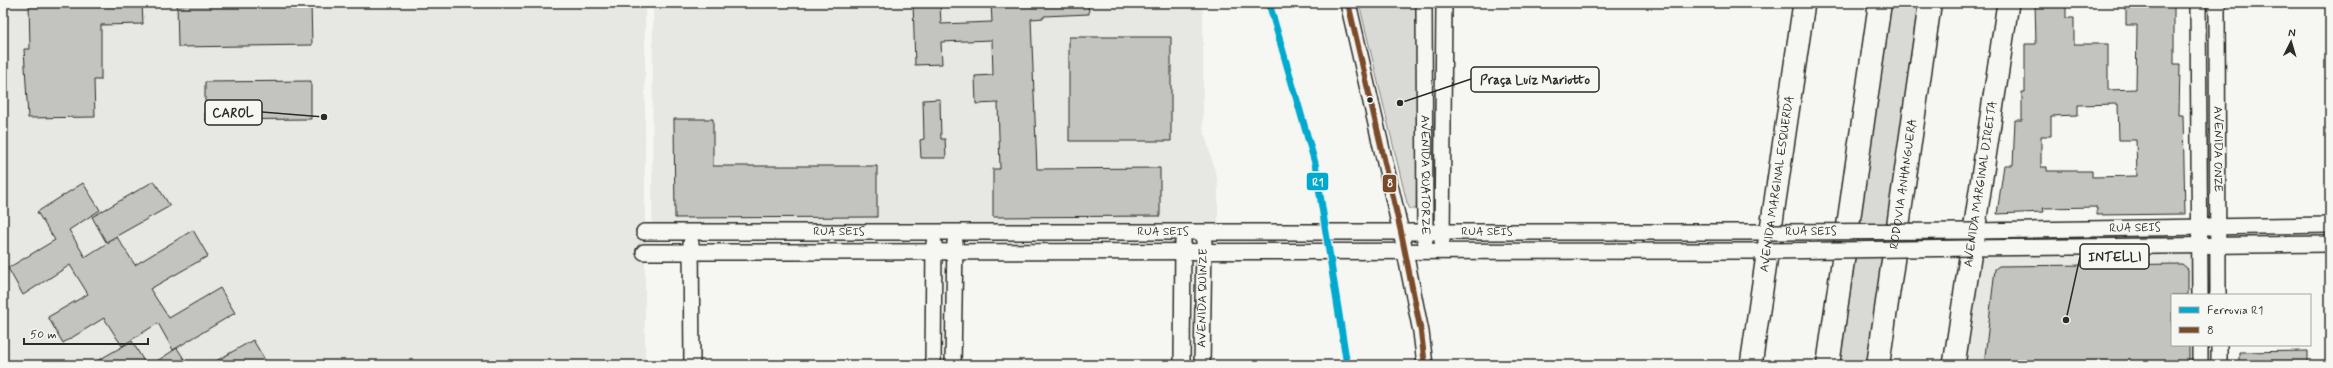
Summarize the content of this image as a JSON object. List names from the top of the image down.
{
  "streets": {
    "highway": ["RODOVIA ANHANGUERA"],
    "main road": ["AVENIDA MARGINAL ESQUERDA", "AVENIDA MARGINAL DIREITA"],
    "street": [
      "AVENIDA ONZE",
      "AVENIDA QUATORZE",
      "RUA SEIS",
      "AVENIDA QUINZE"
    ]
  },
  "crossings": [
    ["AVENIDA ONZE", "RUA SEIS"],
    ["AVENIDA QUATORZE", "RUA SEIS"],
    ["AVENIDA MARGINAL ESQUERDA", "RUA SEIS"],
    ["AVENIDA MARGINAL DIREITA", "RUA SEIS"],
    ["RUA SEIS", "AVENIDA QUINZE"]
  ],
  "places": ["Praça Luiz Mariotto", "CAROL", "INTELLI"],
  "lines": ["rail line R1", "transit line 8"],
  "legend": ["Ferrovia R1", "8"],
  "scale_bar": "50 m",
  "north": "top"
}
